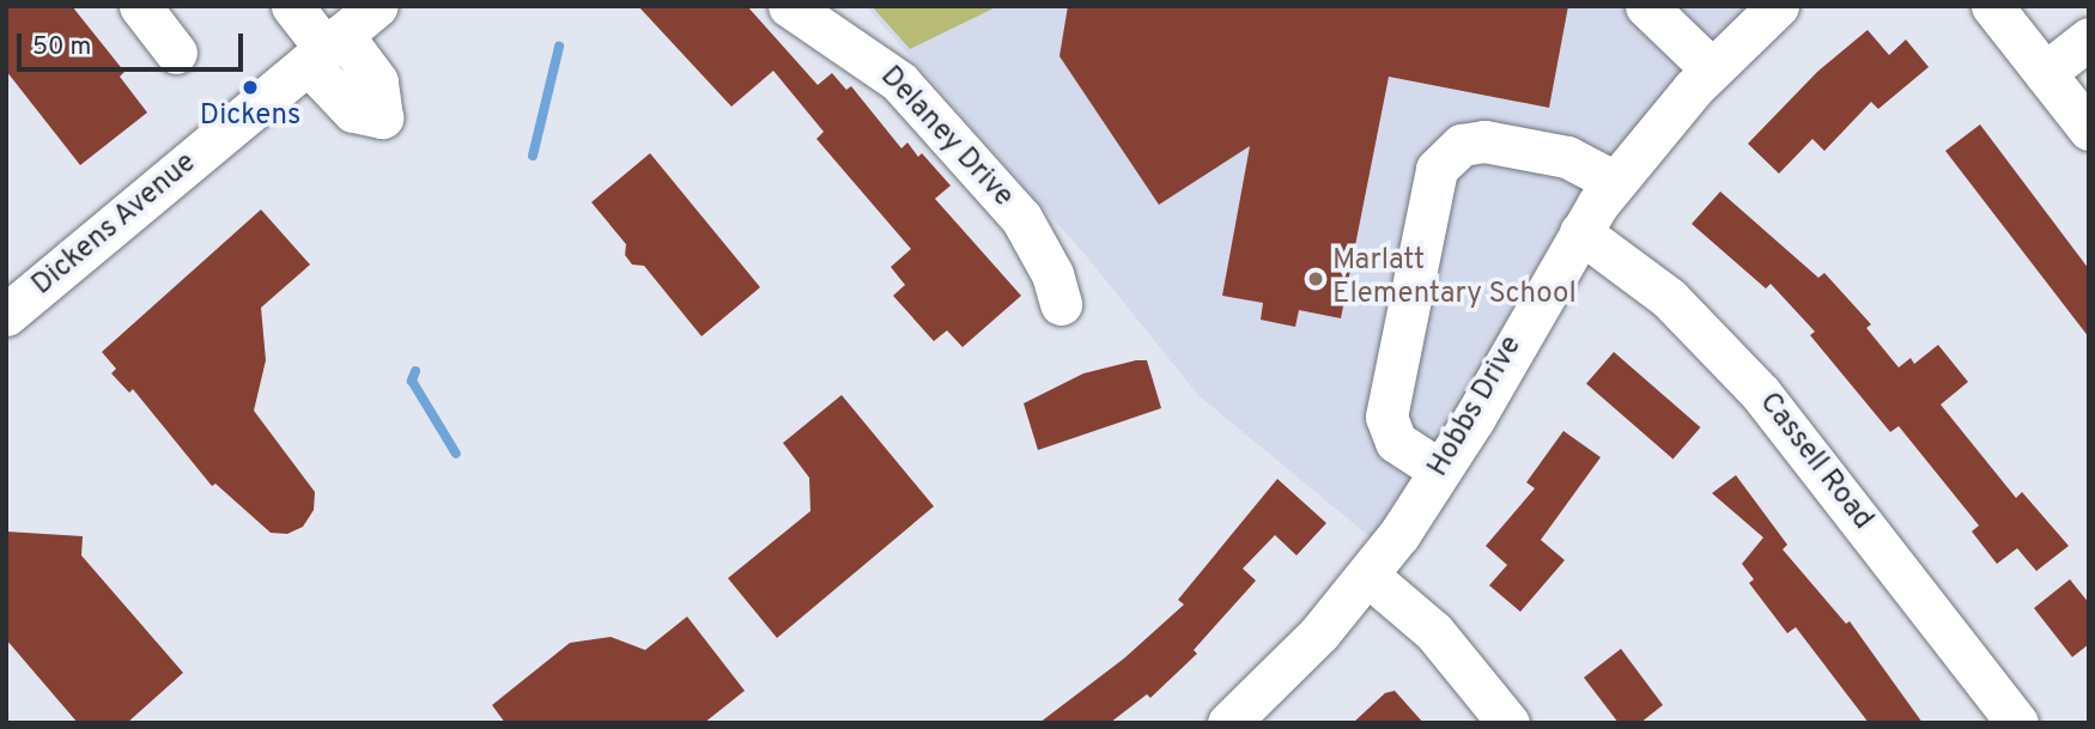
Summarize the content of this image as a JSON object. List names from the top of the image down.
{
  "streets": {
    "street": [
      "Delaney Drive",
      "Dickens Avenue",
      "Hobbs Drive",
      "Cassell Road"
    ]
  },
  "crossings": [
    ["Hobbs Drive", "Cassell Road"]
  ],
  "places": ["Dickens", "Marlatt Elementary School"],
  "scale_bar": "50 m"
}
